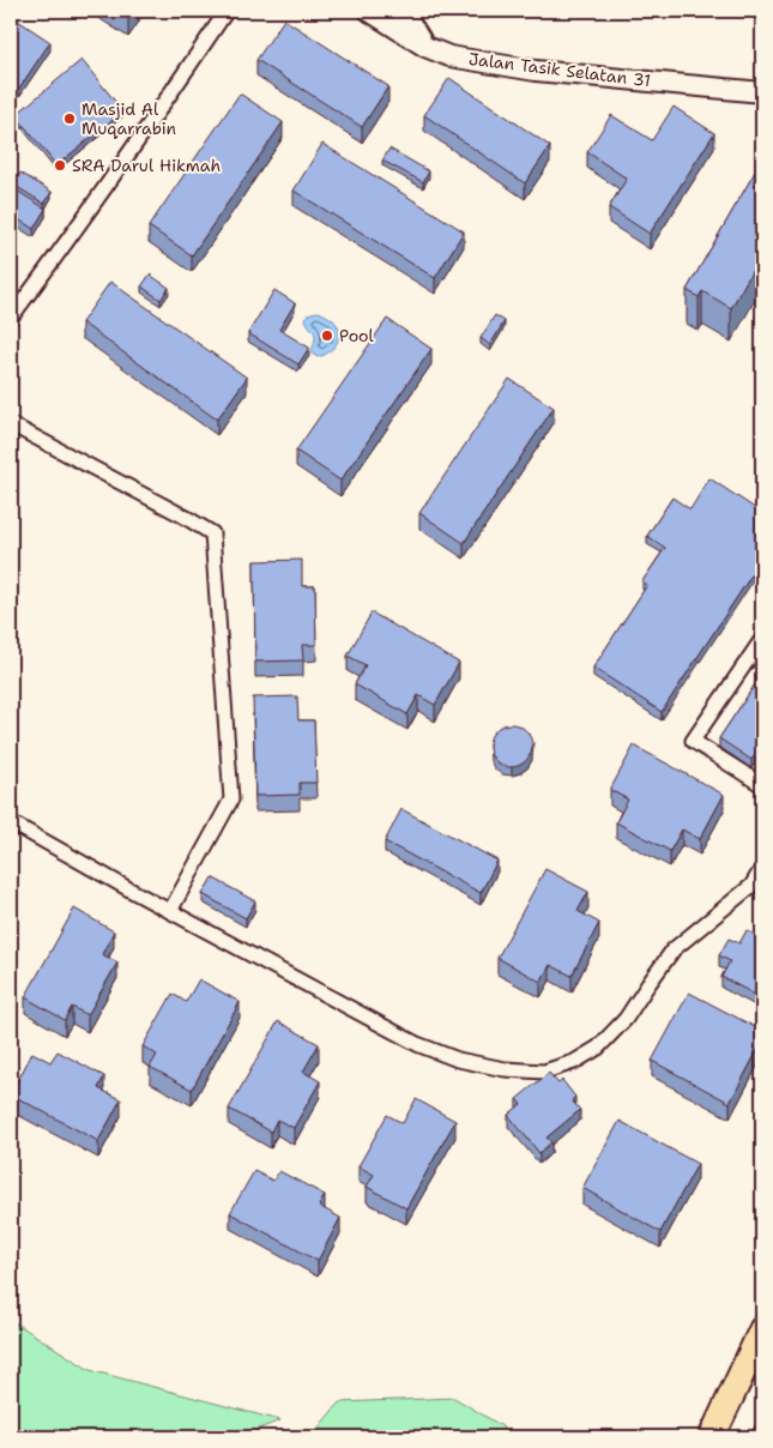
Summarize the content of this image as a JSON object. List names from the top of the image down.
{
  "streets": {
    "street": ["Jalan Tasik Selatan 31"]
  },
  "places": ["Masjid Al Muqarrabin", "SRA Darul Hikmah", "Pool"]
}
